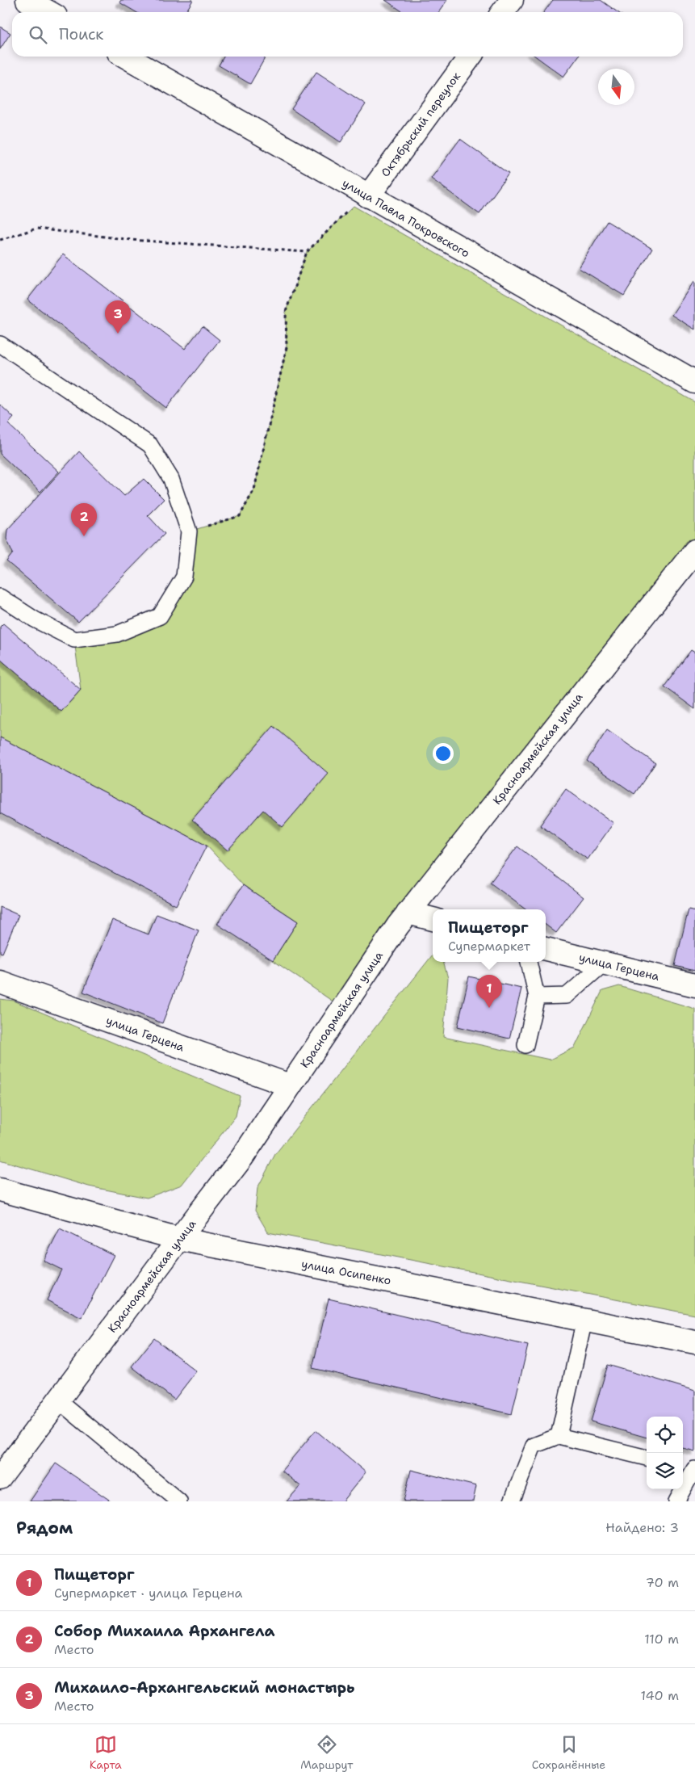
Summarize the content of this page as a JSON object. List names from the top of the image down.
{
  "streets": {
    "street": [
      "Октябрьский переулок",
      "улица Павла Покровского",
      "Красноармейская улица",
      "улица Герцена",
      "улица Осипенко"
    ]
  },
  "crossings": [
    ["Октябрьский переулок", "улица Павла Покровского"],
    ["Красноармейская улица", "улица Герцена"],
    ["Красноармейская улица", "улица Осипенко"]
  ],
  "north": "bottom",
  "page": {
    "search": "Поиск",
    "pins": ["3", "2", "1"],
    "popup": ["Пищеторг", "Супермаркет"],
    "heading": ["Рядом", "Найдено: 3"],
    "list": [
      {
        "mark": "1",
        "name": "Пищеторг",
        "note": "Супермаркет · улица Герцена",
        "value": "70 m"
      },
      {
        "mark": "2",
        "name": "Собор Михаила Архангела",
        "note": "Место",
        "value": "110 m"
      },
      {
        "mark": "3",
        "name": "Михаило-Архангельский монастырь",
        "note": "Место",
        "value": "140 m"
      }
    ],
    "nav": ["Карта", "Маршрут", "Сохранённые"]
  }
}
